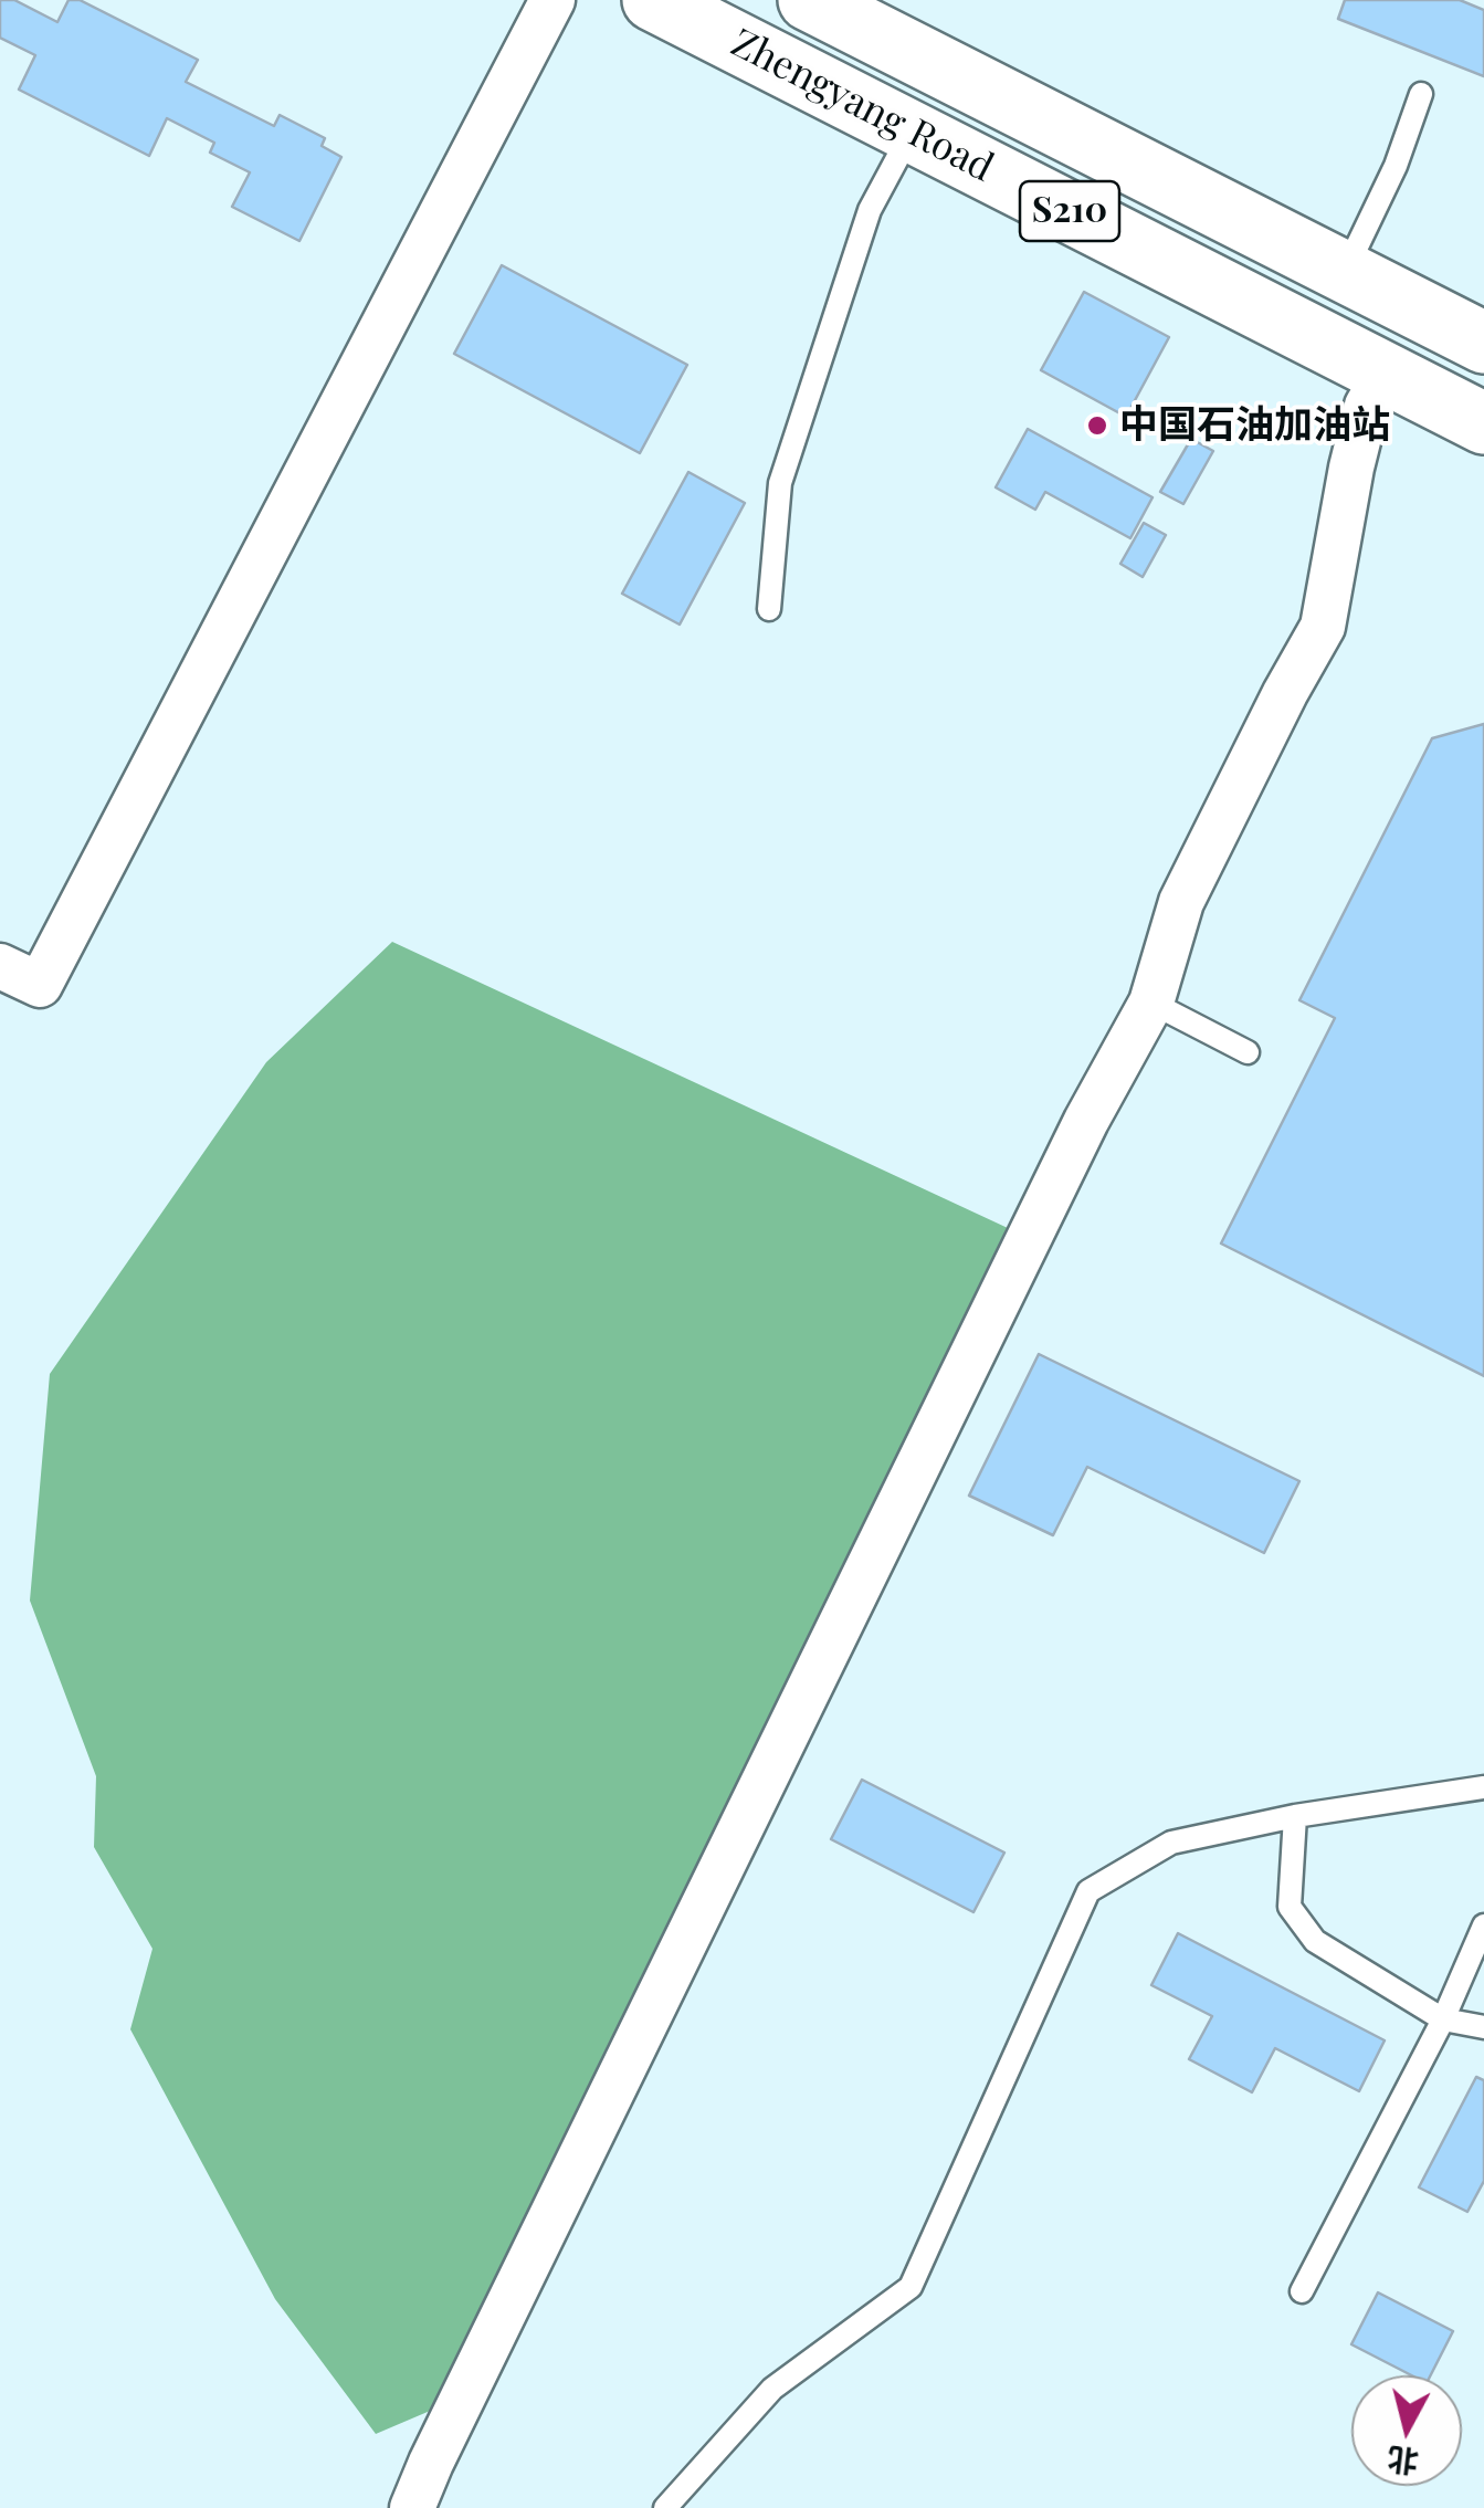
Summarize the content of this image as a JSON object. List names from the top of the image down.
{
  "streets": {
    "main road": ["Zhengyang Road", "S210"]
  },
  "places": ["中国石油加油站"],
  "north": "bottom"
}
